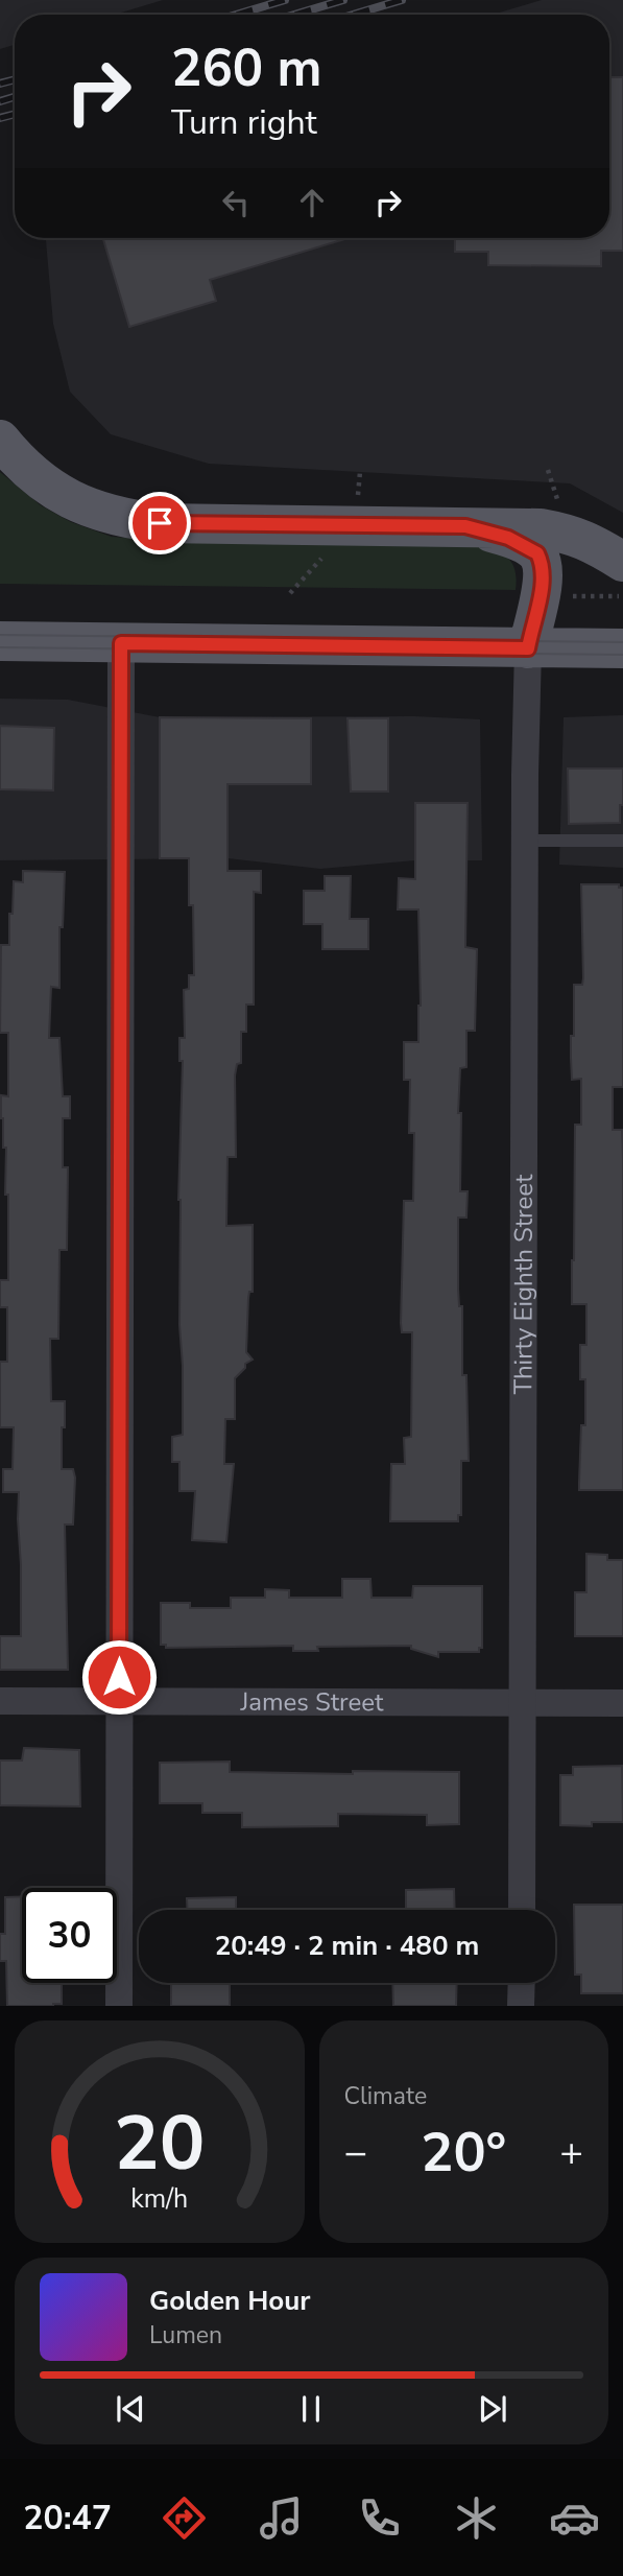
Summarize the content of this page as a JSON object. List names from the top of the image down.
{
  "streets": {
    "street": ["Thirty Eighth Street", "James Street"]
  },
  "crossings": [
    ["Thirty Eighth Street", "James Street"]
  ],
  "page": {
    "turn": ["260 m", "Turn right"],
    "limit": "30",
    "trip": "20:49 · 2 min · 480 m",
    "tile": "Climate",
    "heat": ["−", "20°", "+"],
    "song": ["Golden Hour", "Lumen"],
    "tabs": "20:47",
    "gauge": ["20", "km/h"]
  }
}
